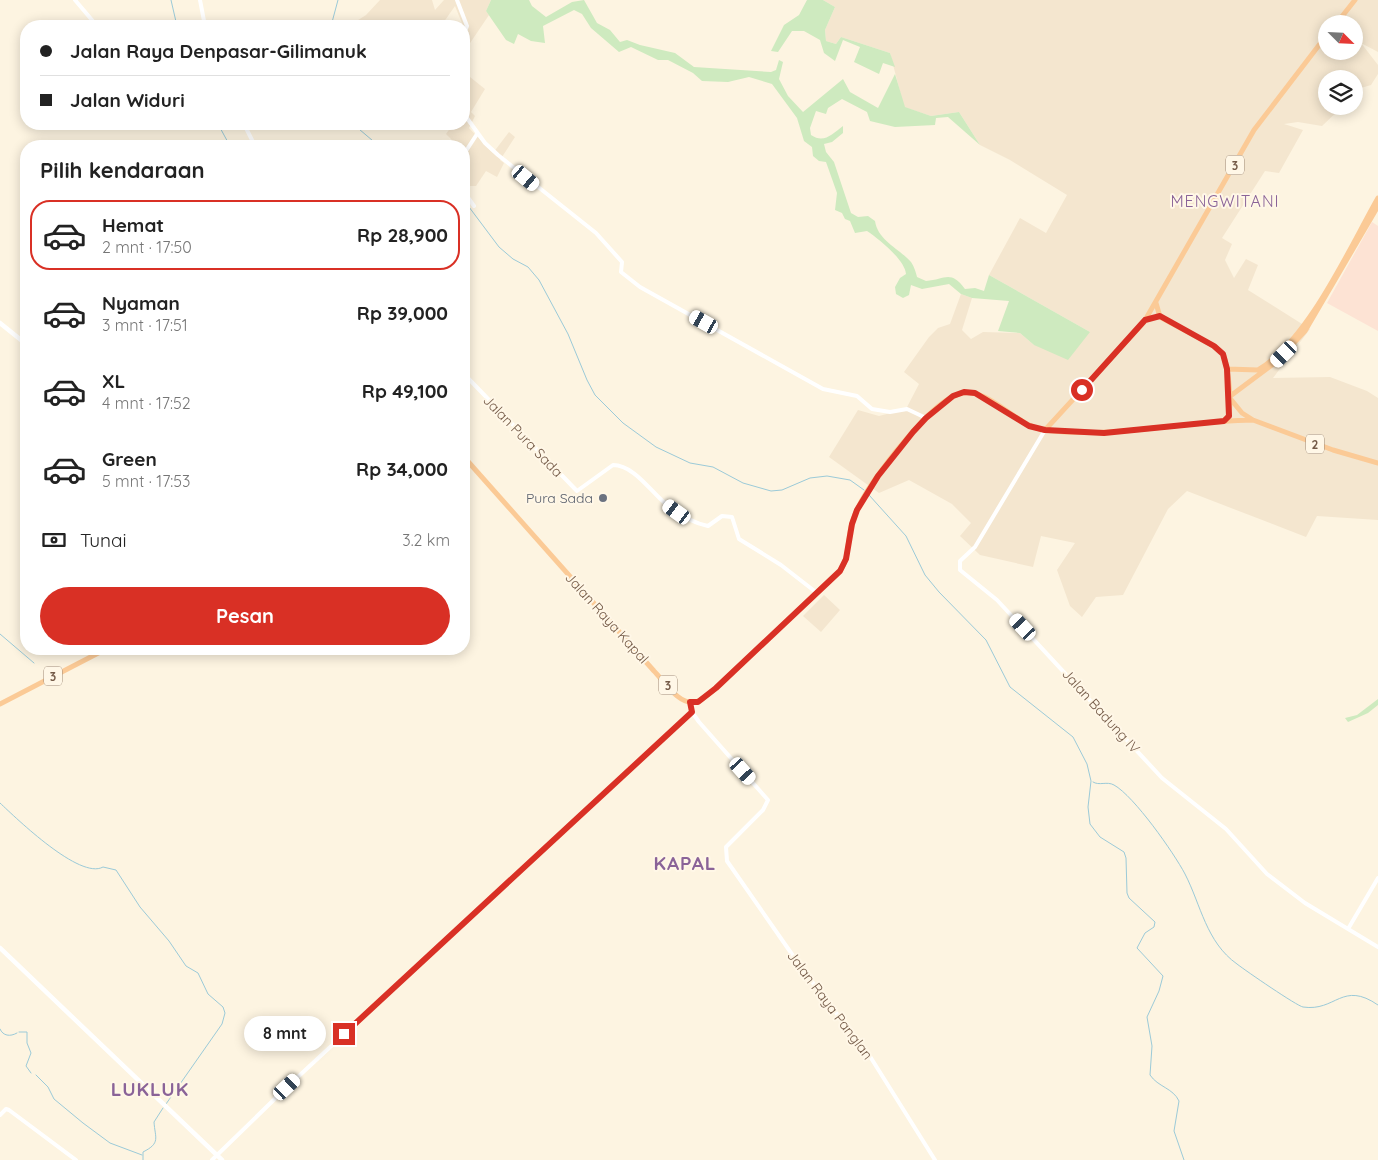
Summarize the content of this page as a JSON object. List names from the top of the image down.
{
  "streets": {
    "highway": ["3", "2", "Jalan Raya Kapal"],
    "street": ["Jalan Pura Sada", "Jalan Badung IV", "Jalan Raya Panglan"]
  },
  "crossings": [
    ["3", "Jalan Pura Sada"],
    ["3", "2"],
    ["3", "Jalan Raya Kapal"],
    ["3", "Jalan Badung IV"]
  ],
  "districts": ["MENGWITANI", "KAPAL", "LUKLUK"],
  "places": ["Pura Sada"],
  "north": "bottom right",
  "page": {
    "banner": ["Jalan Raya Denpasar-Gilimanuk", "Jalan Widuri"],
    "heading": "Pilih kendaraan",
    "list": [
      {
        "name": "Hemat",
        "note": "2 mnt · 17:50",
        "value": "Rp 28,900"
      },
      {
        "name": "Nyaman",
        "note": "3 mnt · 17:51",
        "value": "Rp 39,000"
      },
      {
        "name": "XL",
        "note": "4 mnt · 17:52",
        "value": "Rp 49,100"
      },
      {
        "name": "Green",
        "note": "5 mnt · 17:53",
        "value": "Rp 34,000"
      }
    ],
    "pay": ["Tunai", "3.2 km"],
    "buttons": "Pesan",
    "bubble": "8 mnt"
  }
}
